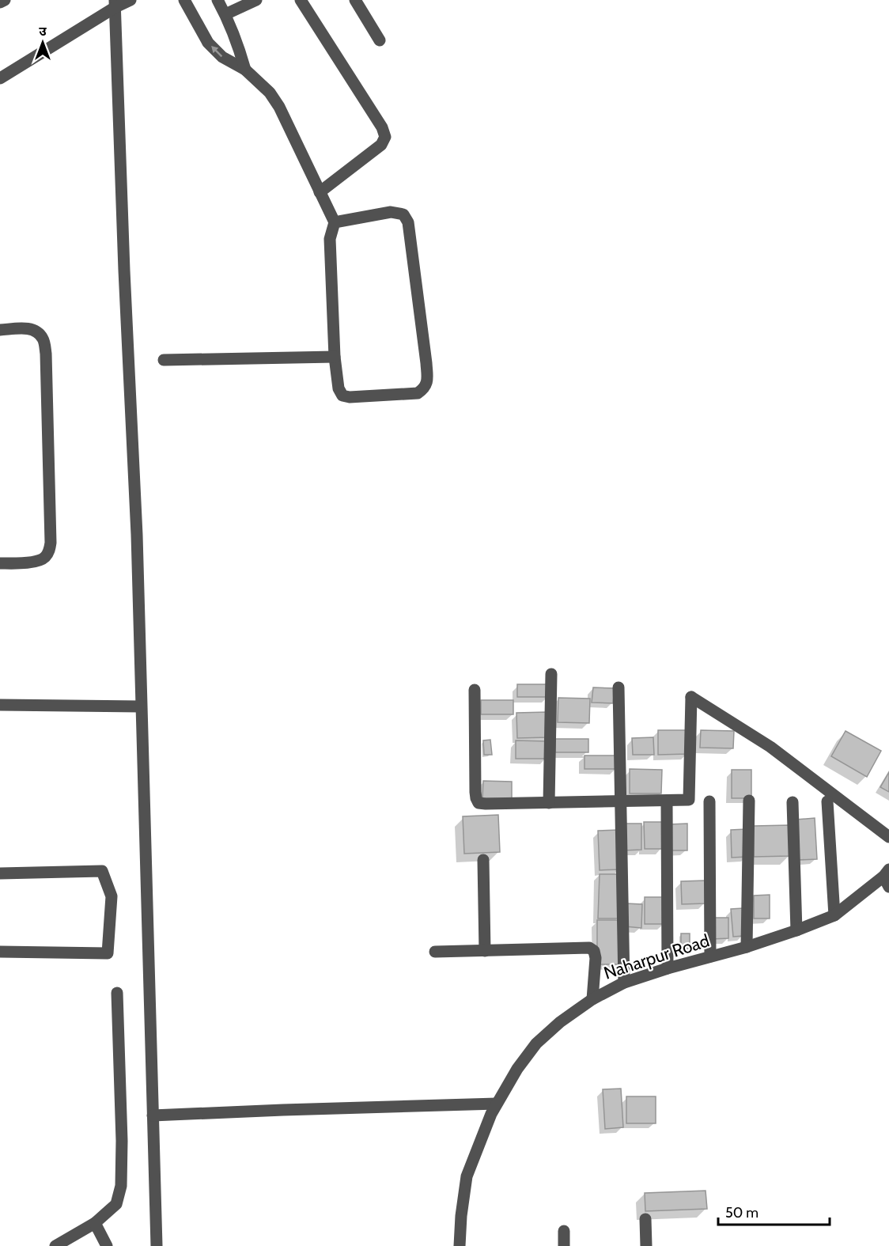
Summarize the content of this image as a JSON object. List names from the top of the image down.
{
  "streets": {
    "street": ["Naharpur Road"]
  },
  "scale_bar": "50 m",
  "north": "top"
}
